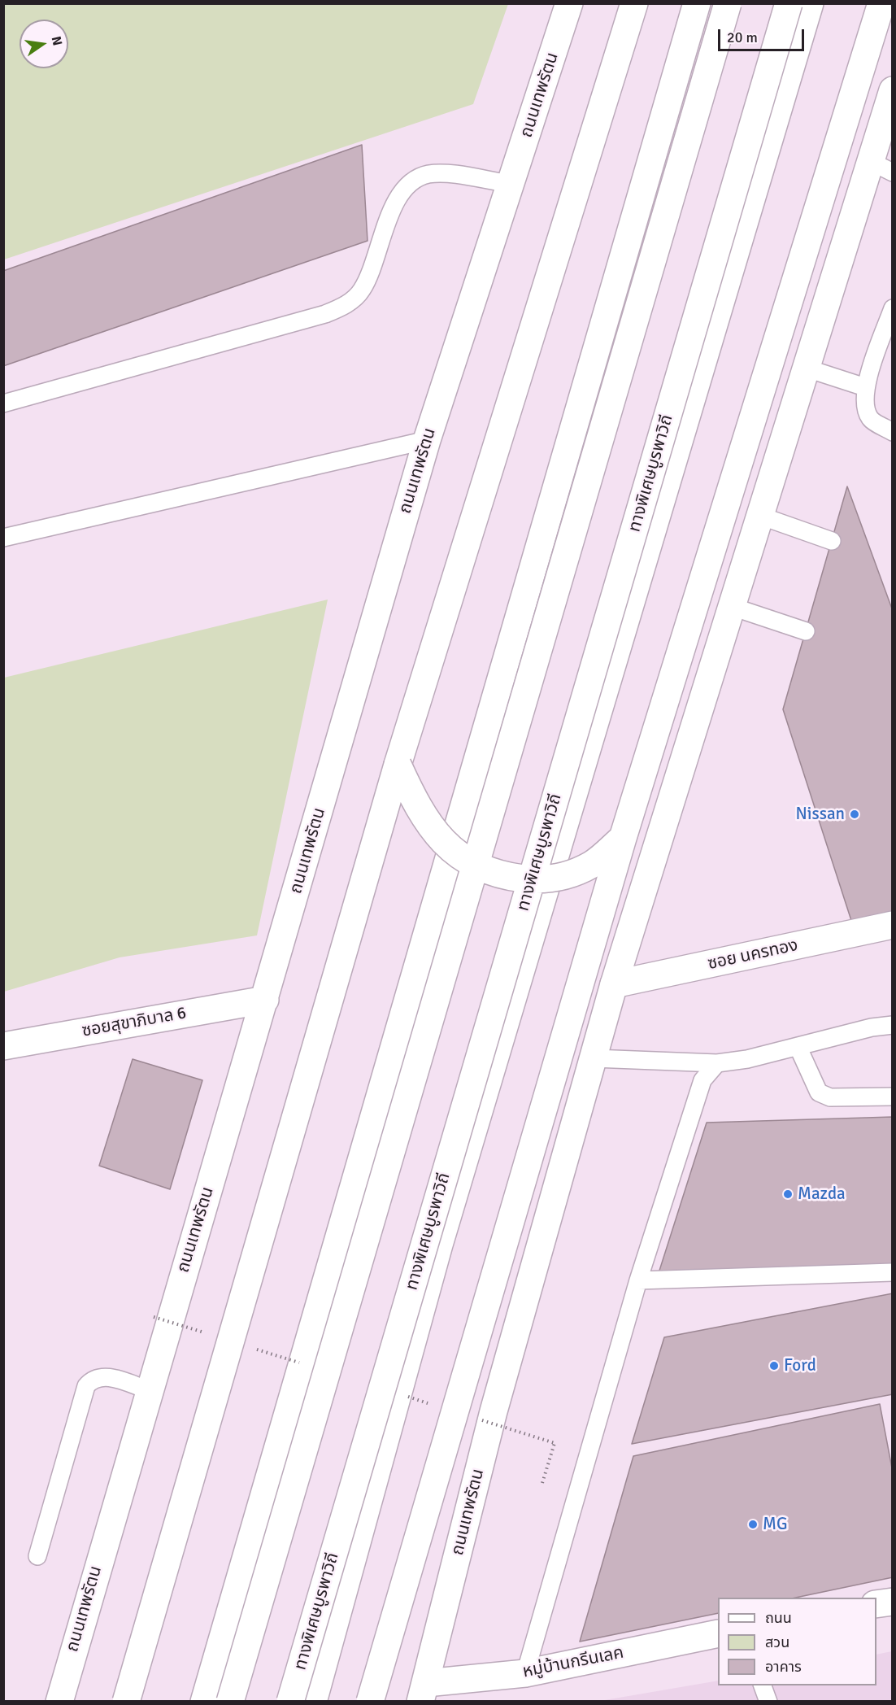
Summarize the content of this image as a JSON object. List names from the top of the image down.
{
  "streets": {
    "main road": [
      "ถนนเทพรัตน",
      "ทางพิเศษบูรพาวิถี",
      "ซอย นครทอง",
      "ซอยสุขาภิบาล 6",
      "หมู่บ้านกรีนเลค"
    ]
  },
  "crossings": [
    ["ถนนเทพรัตน", "ซอย นครทอง"],
    ["ถนนเทพรัตน", "ซอยสุขาภิบาล 6"],
    ["ถนนเทพรัตน", "หมู่บ้านกรีนเลค"]
  ],
  "places": [
    "Nissan",
    "Mazda",
    "Ford",
    "MG"
  ],
  "legend": ["ถนน", "สวน", "อาคาร"],
  "scale_bar": "20 m",
  "north": "right"
}
